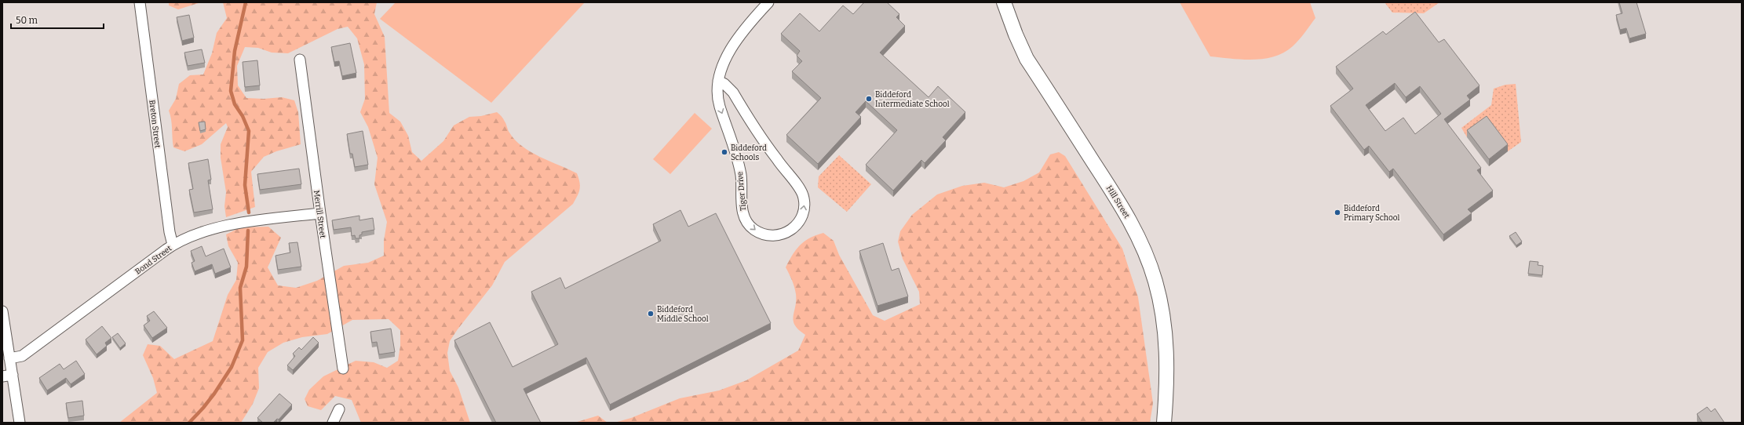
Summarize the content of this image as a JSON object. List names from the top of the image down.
{
  "streets": {
    "street": [
      "Breton Street",
      "Tiger Drive",
      "Hill Street",
      "Merrill Street",
      "Bond Street"
    ]
  },
  "crossings": [
    ["Breton Street", "Bond Street"],
    ["Merrill Street", "Bond Street"]
  ],
  "places": [
    "Biddeford Intermediate School",
    "Biddeford Schools",
    "Biddeford Primary School",
    "Biddeford Middle School"
  ],
  "scale_bar": "50 m"
}
